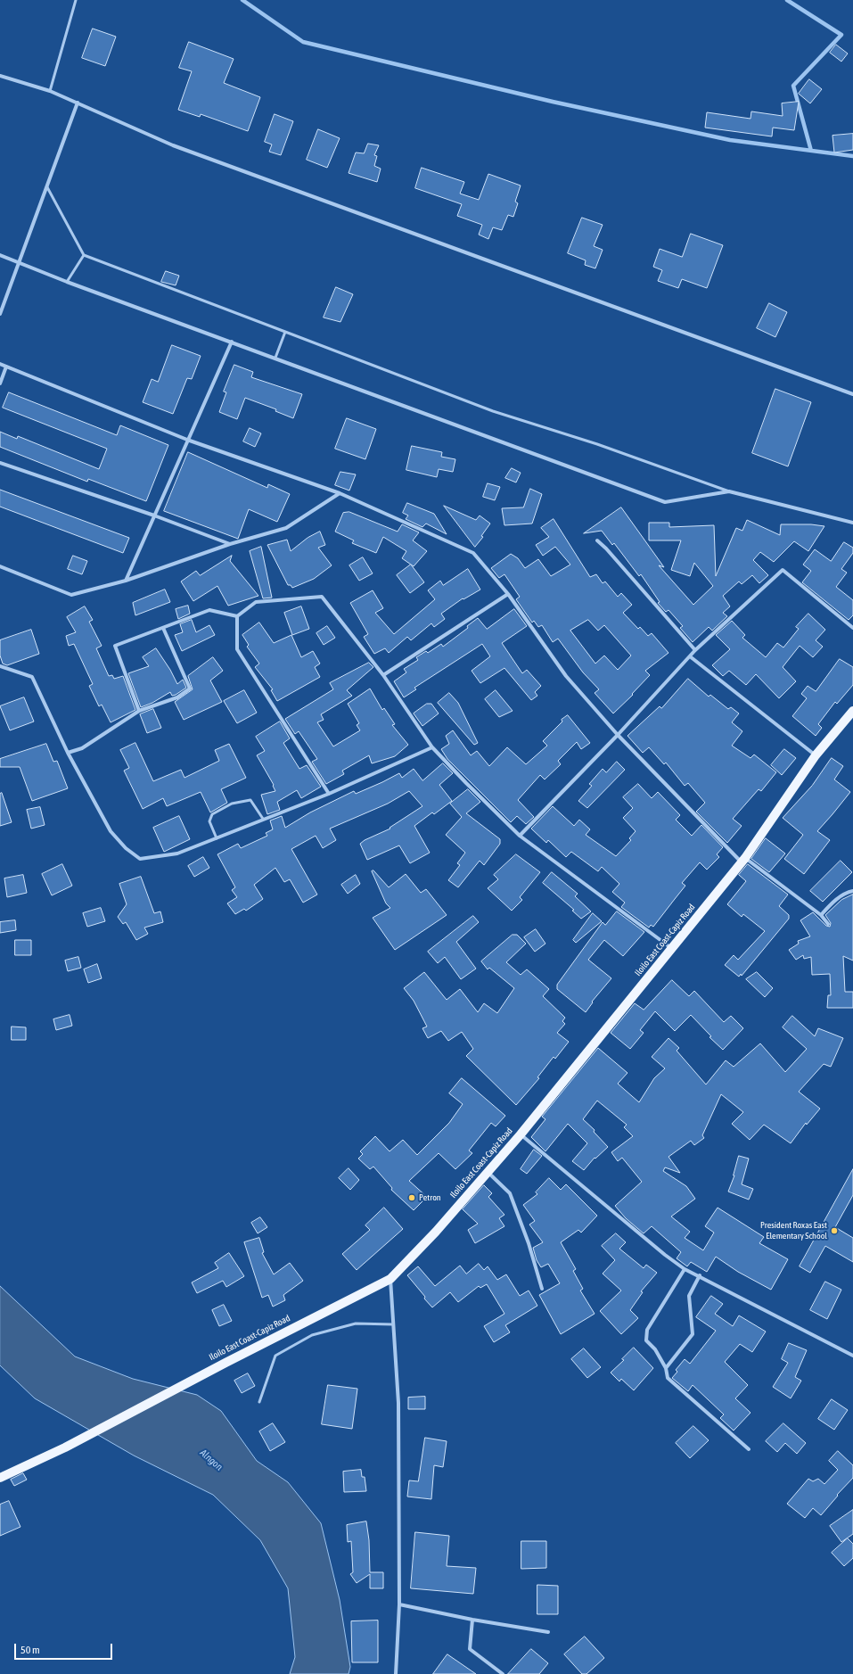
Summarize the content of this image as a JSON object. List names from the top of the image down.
{
  "streets": {
    "main road": ["Iloilo East Coast-Capiz Road"]
  },
  "water": ["Alngon"],
  "places": ["Petron", "President Roxas East Elementary School"],
  "scale_bar": "50 m"
}
